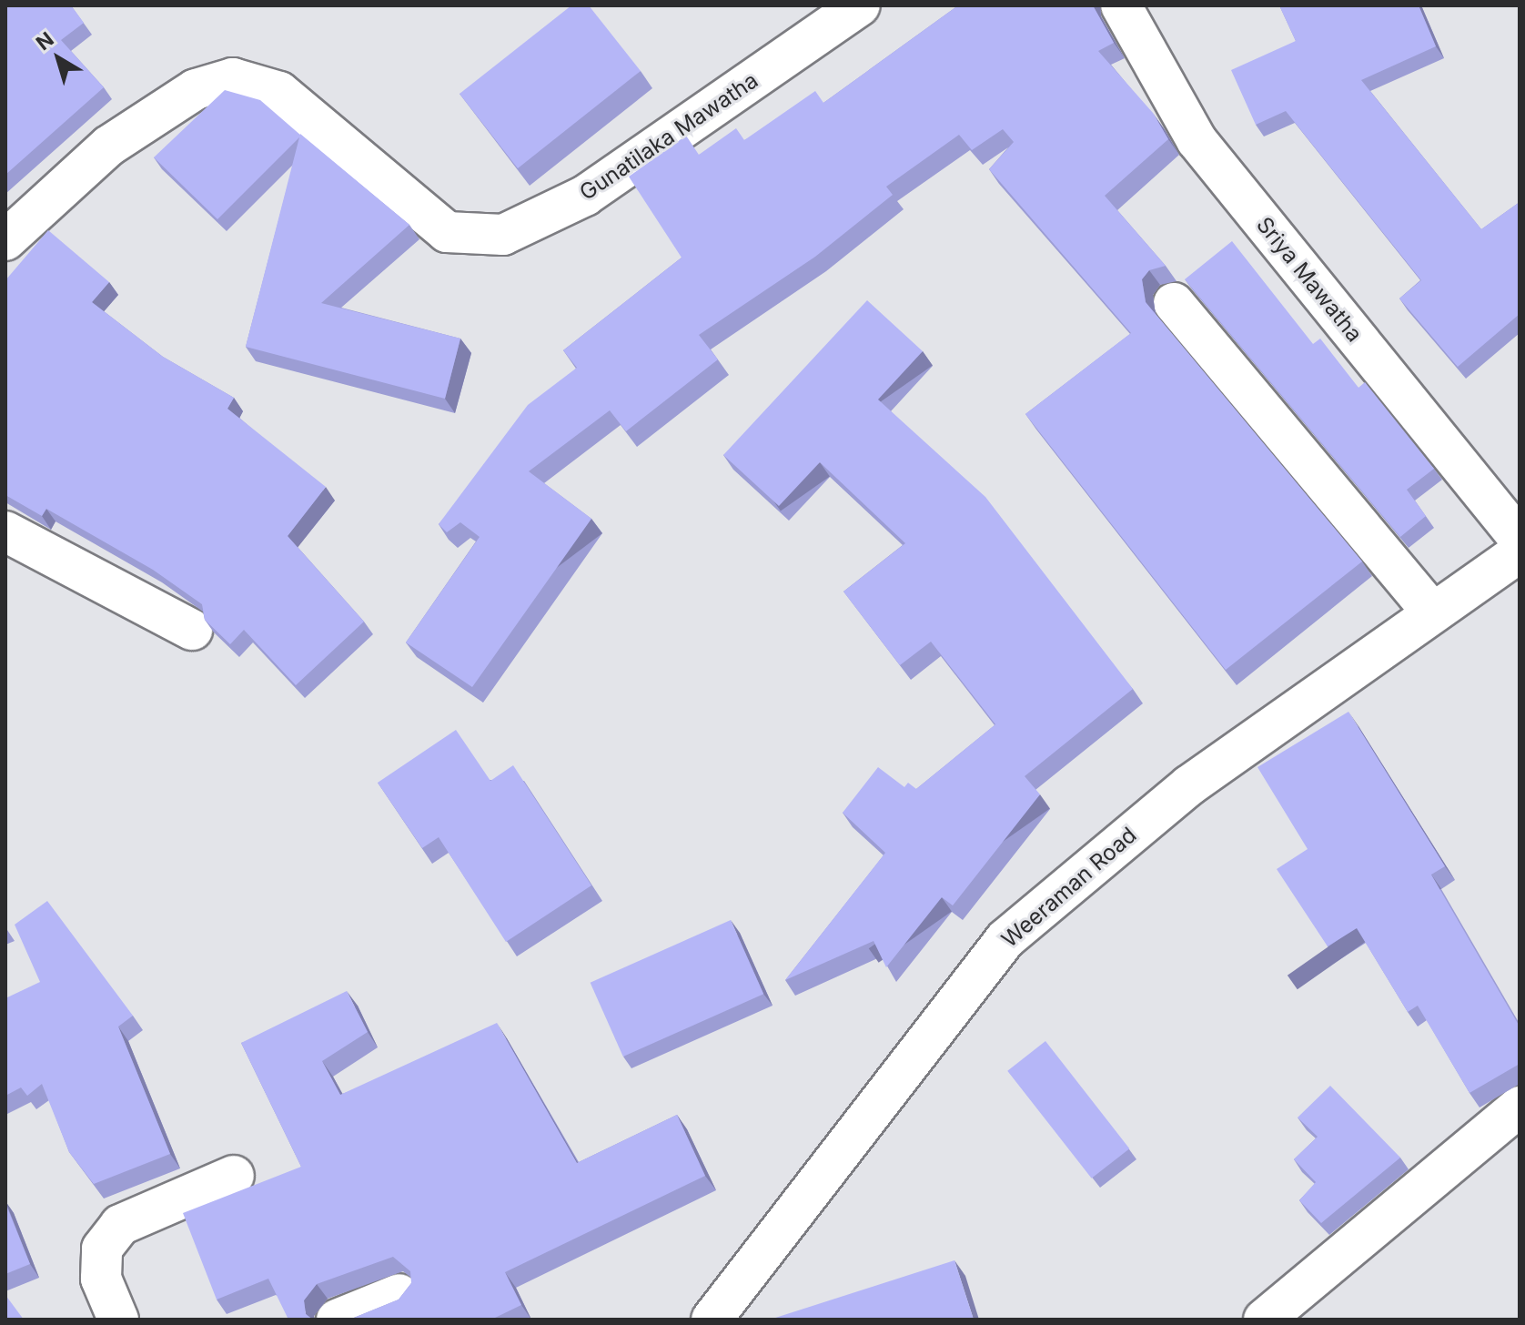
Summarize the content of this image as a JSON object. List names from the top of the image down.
{
  "streets": {
    "street": ["Gunatilaka Mawatha", "Sriya Mawatha", "Weeraman Road"]
  },
  "north": "top left"
}
